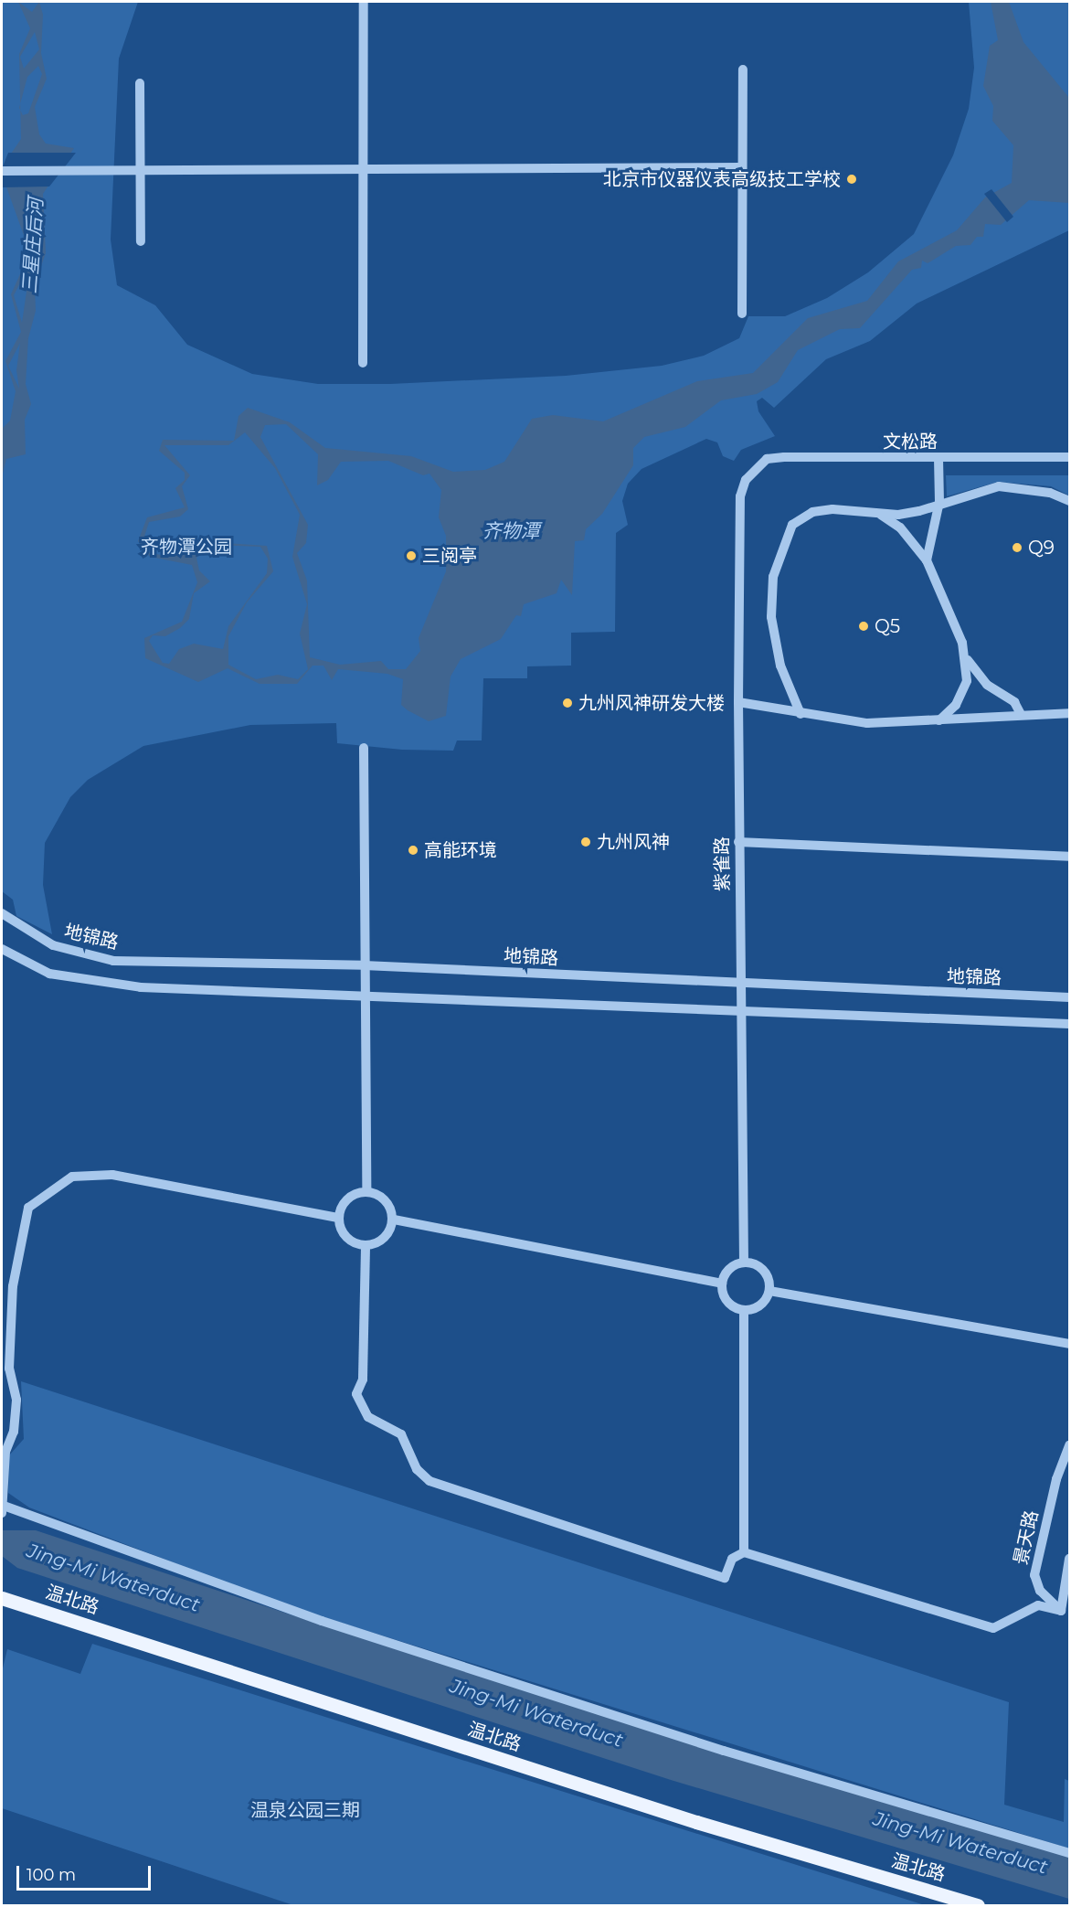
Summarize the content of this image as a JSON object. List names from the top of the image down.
{
  "streets": {
    "main road": ["温北路"],
    "street": [
      "文松路",
      "紫雀路",
      "地锦路",
      "景天路"
    ]
  },
  "crossings": [
    ["文松路", "紫雀路"],
    ["紫雀路", "地锦路"]
  ],
  "water": ["三星庄后河", "齐物潭", "Jing-Mi Waterduct"],
  "parks": ["齐物潭公园", "温泉公园三期"],
  "places": [
    "北京市仪器仪表高级技工学校",
    "Q9",
    "三阅亭",
    "Q5",
    "九州风神研发大楼",
    "九州风神",
    "高能环境"
  ],
  "scale_bar": "100 m"
}
